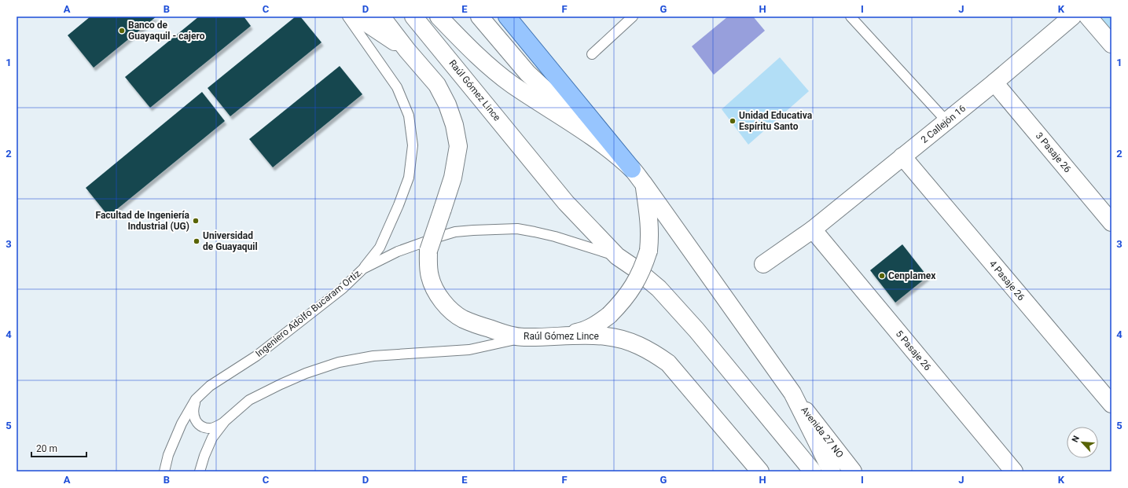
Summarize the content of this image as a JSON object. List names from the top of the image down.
{
  "streets": {
    "main road": [
      "Raúl Gómez Lince",
      "2 Callejón 16",
      "3 Pasaje 26",
      "4 Pasaje 26",
      "5 Pasaje 26",
      "Avenida 27 NO"
    ],
    "lane": ["Ingeniero Adolfo Bucaram Ortiz."]
  },
  "crossings": [
    ["Raúl Gómez Lince", "Ingeniero Adolfo Bucaram Ortiz."],
    ["2 Callejón 16", "3 Pasaje 26"],
    ["2 Callejón 16", "4 Pasaje 26"],
    ["2 Callejón 16", "5 Pasaje 26"]
  ],
  "places": [
    "Banco de Guayaquil - cajero",
    "Unidad Educativa Espíritu Santo",
    "Facultad de Ingeniería Industrial (UG)",
    "Universidad de Guayaquil",
    "Cenplamex"
  ],
  "scale_bar": "20 m",
  "north": "top left",
  "grid": {
    "columns": [
      "A",
      "B",
      "C",
      "D",
      "E",
      "F",
      "G",
      "H",
      "I",
      "J",
      "K"
    ],
    "rows": [
      "1",
      "2",
      "3",
      "4",
      "5"
    ]
  }
}
